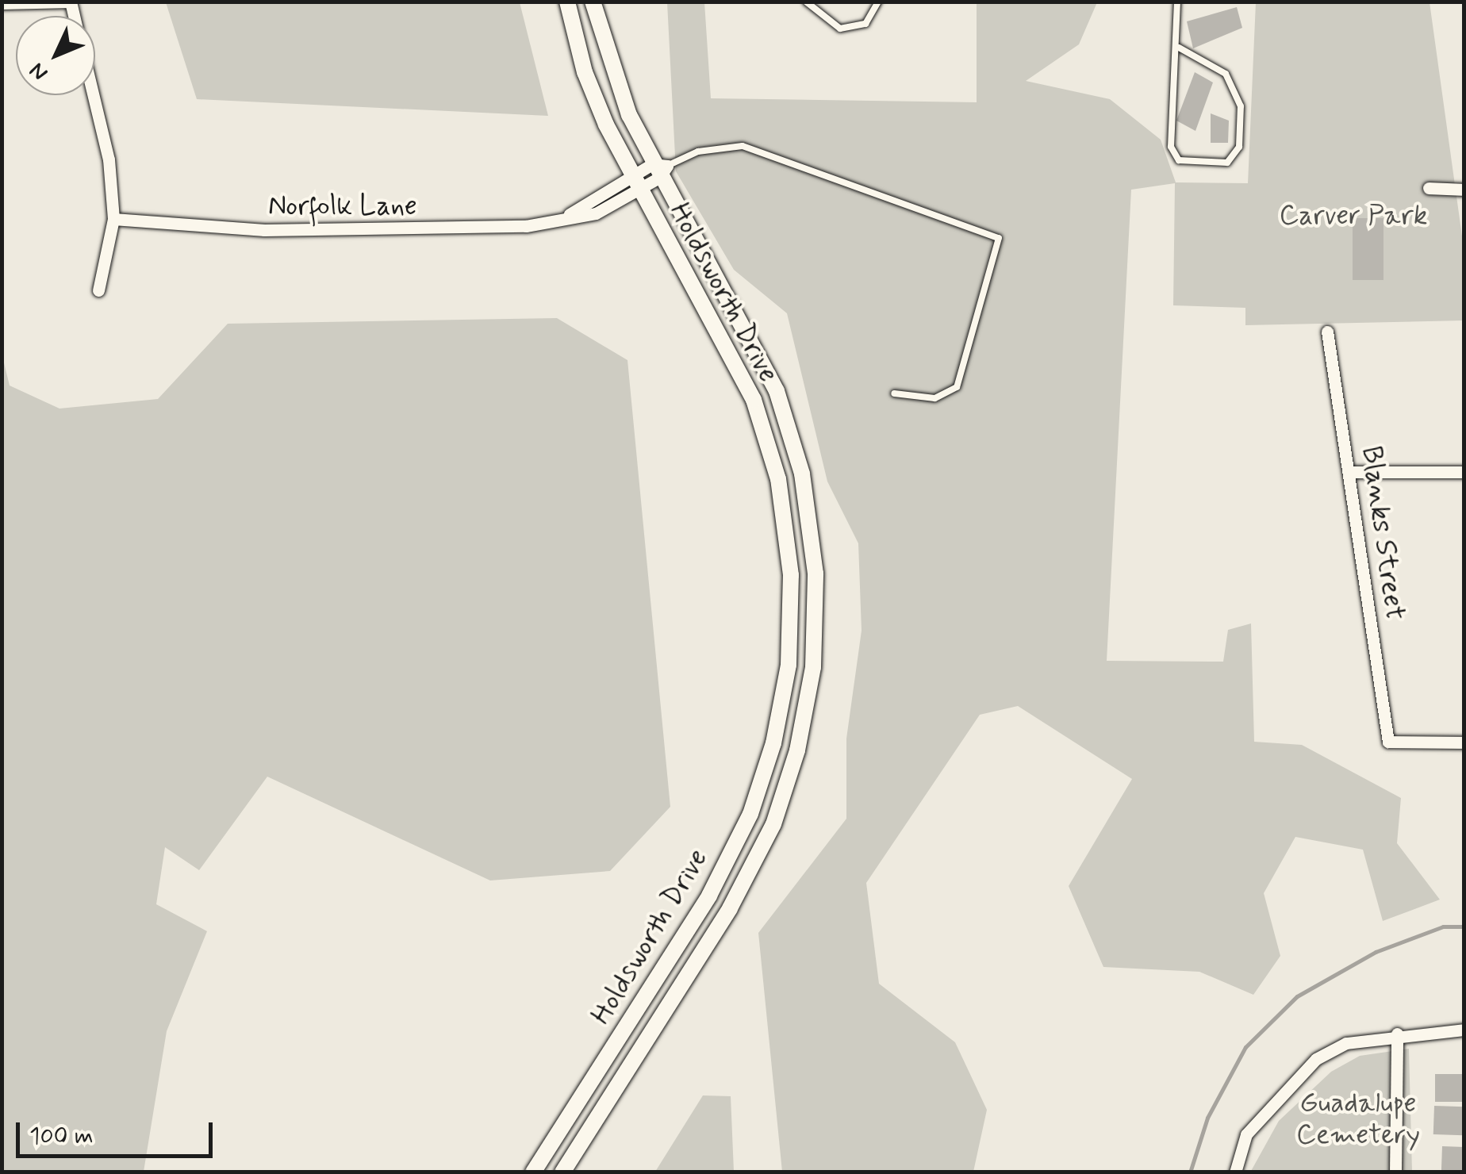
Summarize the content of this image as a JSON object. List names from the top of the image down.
{
  "streets": {
    "main road": ["Holdsworth Drive"],
    "street": ["Norfolk Lane", "Blanks Street"]
  },
  "crossings": [
    ["Norfolk Lane", "Holdsworth Drive"]
  ],
  "parks": ["Carver Park", "Guadalupe Cemetery"],
  "scale_bar": "100 m",
  "north": "bottom left"
}
